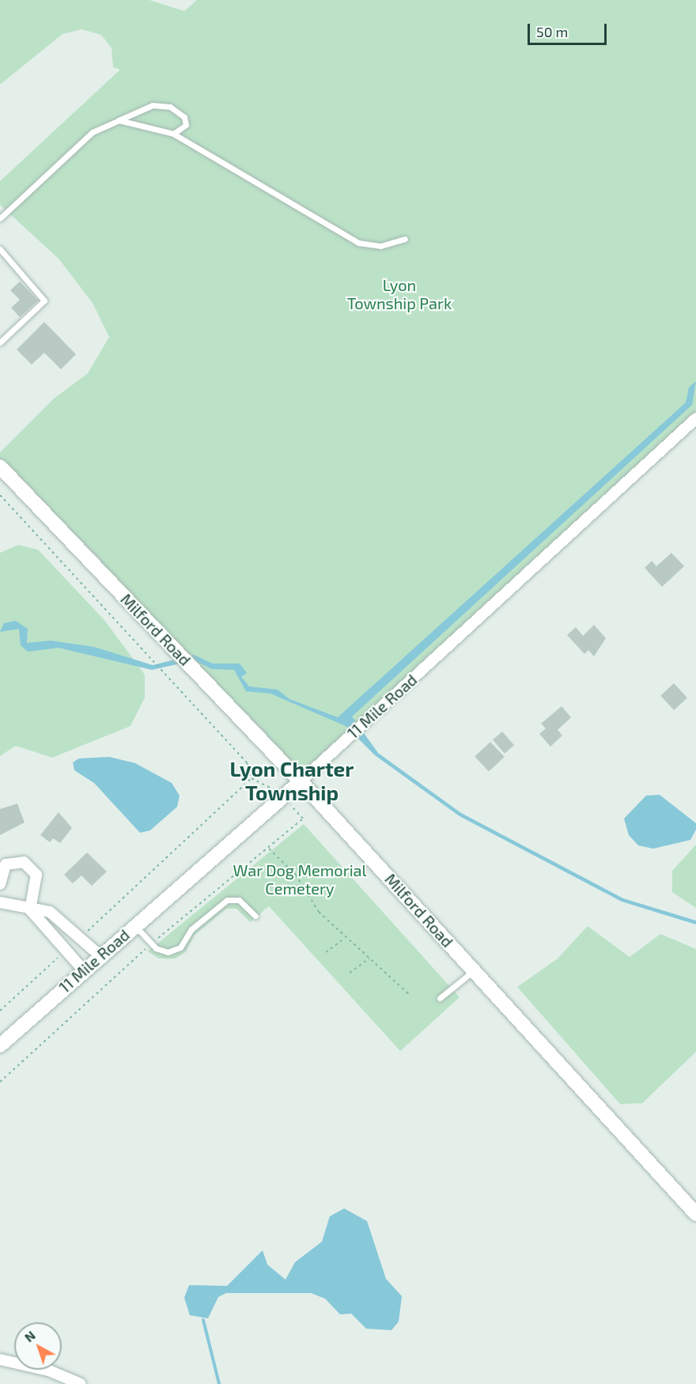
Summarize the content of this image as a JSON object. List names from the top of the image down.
{
  "streets": {
    "street": ["Milford Road", "11 Mile Road"]
  },
  "crossings": [
    ["Milford Road", "11 Mile Road"]
  ],
  "districts": ["Lyon Charter Township"],
  "parks": ["Lyon Township Park", "War Dog Memorial Cemetery"],
  "scale_bar": "50 m",
  "north": "top left"
}
